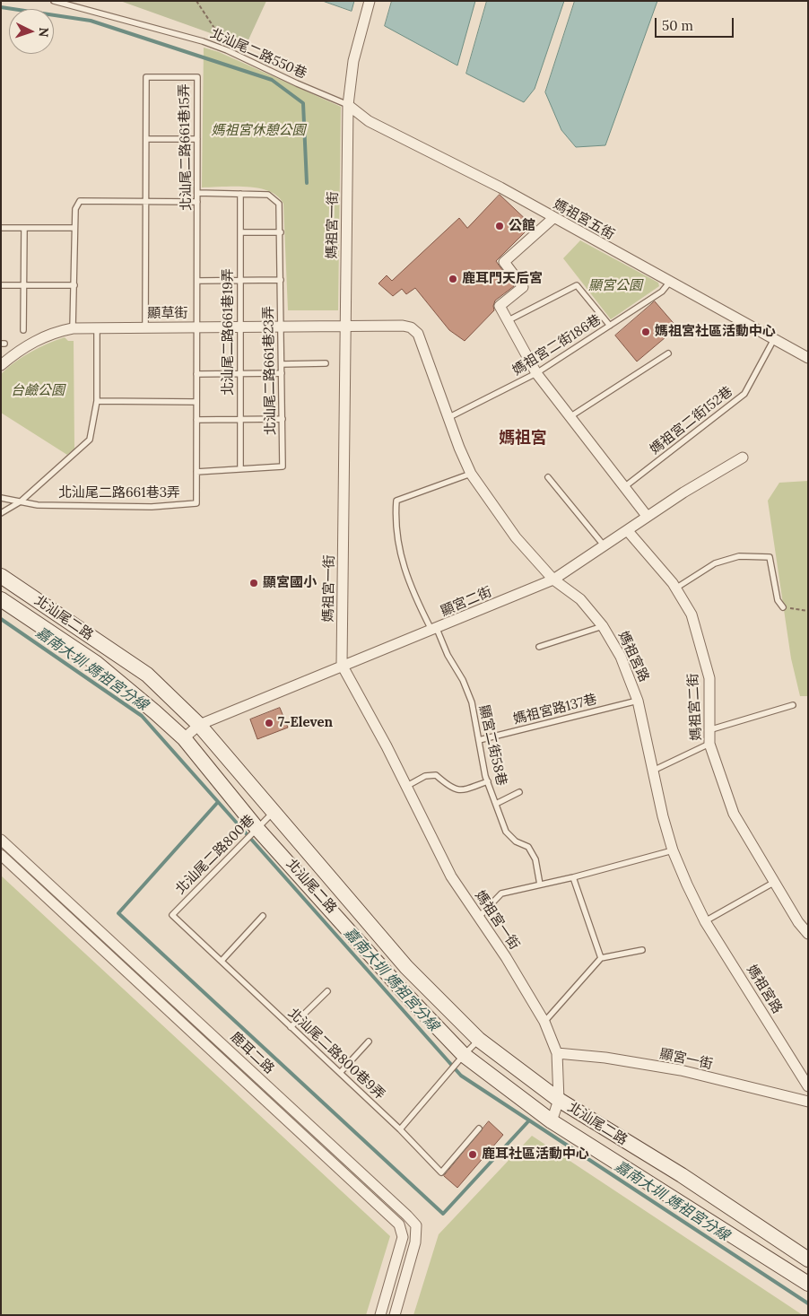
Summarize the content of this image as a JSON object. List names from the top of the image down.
{
  "streets": {
    "street": [
      "媽祖宮五街",
      "媽祖宮一街",
      "顯草街",
      "顯宮二街",
      "北汕尾二路",
      "媽祖宮路",
      "媽祖宮二街",
      "鹿耳二路",
      "顯宮一街"
    ],
    "lane": [
      "北汕尾二路550巷",
      "北汕尾二路661巷15弄",
      "北汕尾二路661巷19弄",
      "媽祖宮二街186巷",
      "北汕尾二路661巷23弄",
      "媽祖宮二街152巷",
      "北汕尾二路661巷3弄",
      "媽祖宮路137巷",
      "顯宮二街58巷",
      "北汕尾二路800巷",
      "北汕尾二路800巷9弄"
    ]
  },
  "crossings": [
    ["北汕尾二路550巷", "媽祖宮五街"],
    ["北汕尾二路550巷", "媽祖宮一街"],
    ["北汕尾二路661巷15弄", "顯草街"],
    ["北汕尾二路661巷15弄", "北汕尾二路661巷3弄"],
    ["媽祖宮五街", "媽祖宮一街"],
    ["媽祖宮五街", "媽祖宮二街186巷"],
    ["媽祖宮五街", "媽祖宮二街152巷"],
    ["媽祖宮一街", "顯草街"],
    ["媽祖宮一街", "顯宮二街"],
    ["媽祖宮一街", "北汕尾二路"],
    ["媽祖宮一街", "媽祖宮路"],
    ["媽祖宮一街", "顯宮一街"],
    ["顯草街", "北汕尾二路661巷19弄"],
    ["顯草街", "北汕尾二路661巷23弄"],
    ["顯草街", "北汕尾二路661巷3弄"],
    ["顯草街", "媽祖宮路"],
    ["北汕尾二路661巷19弄", "北汕尾二路661巷23弄"],
    ["媽祖宮二街186巷", "媽祖宮路"],
    ["北汕尾二路661巷23弄", "北汕尾二路661巷3弄"],
    ["顯宮二街", "北汕尾二路"],
    ["顯宮二街", "媽祖宮路"],
    ["顯宮二街", "媽祖宮二街"],
    ["顯宮二街", "顯宮二街58巷"],
    ["北汕尾二路", "北汕尾二路800巷"],
    ["媽祖宮路", "媽祖宮路137巷"],
    ["媽祖宮路", "顯宮二街58巷"],
    ["媽祖宮路137巷", "顯宮二街58巷"],
    ["北汕尾二路800巷", "北汕尾二路800巷9弄"]
  ],
  "districts": ["媽祖宮"],
  "water": ["嘉南大圳 媽祖宮分線"],
  "parks": ["媽祖宮休憩公園", "顯宮公園", "台鹼公園"],
  "places": [
    "公館",
    "鹿耳門天后宮",
    "媽祖宮社區活動中心",
    "顯宮國小",
    "7-Eleven",
    "鹿耳社區活動中心"
  ],
  "scale_bar": "50 m",
  "north": "right"
}
